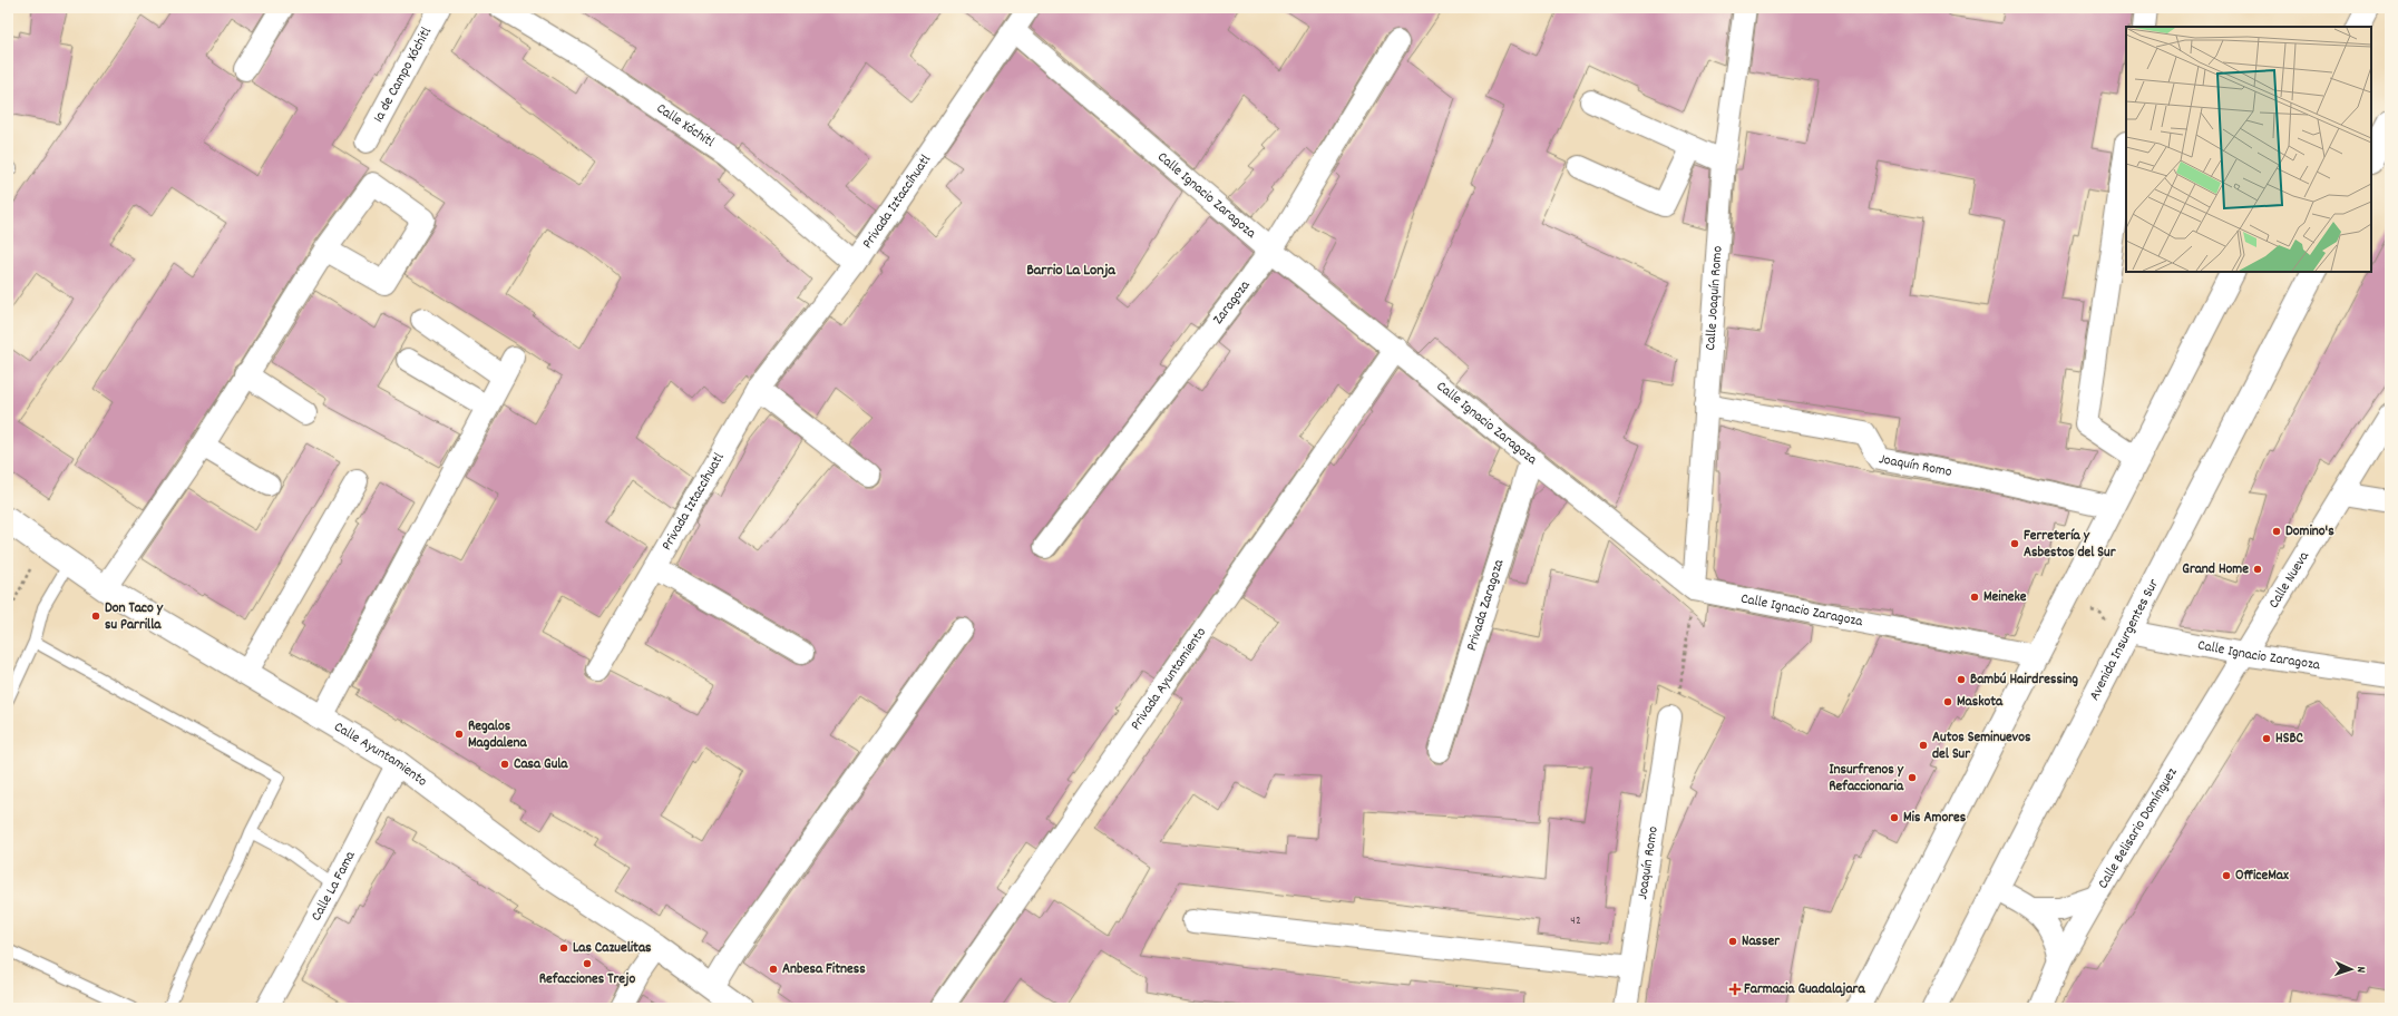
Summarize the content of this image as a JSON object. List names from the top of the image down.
{
  "streets": {
    "main road": ["Avenida Insurgentes Sur", "Calle Ayuntamiento"],
    "street": [
      "1a de Campo Xóchitl",
      "Calle Xóchitl",
      "Calle Ignacio Zaragoza",
      "Privada Iztaccíhuatl",
      "Calle Joaquín Romo",
      "Zaragoza",
      "Joaquín Romo",
      "Calle Nueva",
      "Privada Zaragoza",
      "Privada Ayuntamiento",
      "Calle Belisario Domínguez",
      "Calle La Fama"
    ]
  },
  "crossings": [
    ["Calle Xóchitl", "Privada Iztaccíhuatl"],
    ["Calle Ignacio Zaragoza", "Privada Iztaccíhuatl"],
    ["Calle Ignacio Zaragoza", "Calle Joaquín Romo"],
    ["Calle Ignacio Zaragoza", "Zaragoza"],
    ["Calle Ignacio Zaragoza", "Calle Nueva"],
    ["Calle Ignacio Zaragoza", "Privada Zaragoza"],
    ["Calle Ignacio Zaragoza", "Avenida Insurgentes Sur"],
    ["Calle Ignacio Zaragoza", "Privada Ayuntamiento"],
    ["Calle Ignacio Zaragoza", "Calle Belisario Domínguez"],
    ["Calle Joaquín Romo", "Joaquín Romo"],
    ["Calle Nueva", "Calle Belisario Domínguez"],
    ["Calle Ayuntamiento", "Calle La Fama"]
  ],
  "districts": ["Barrio La Lonja"],
  "places": {
    "other": [
      "Domino's",
      "Ferretería y Asbestos del Sur",
      "Grand Home",
      "Meineke",
      "Don Taco y su Parrilla",
      "Bambú Hairdressing",
      "Maskota",
      "Regalos Magdalena",
      "HSBC",
      "Autos Seminuevos del Sur",
      "Casa Gula",
      "Insurfrenos y Refaccionaria",
      "Mis Amores",
      "OfficeMax",
      "Nasser",
      "Las Cazuelitas",
      "Refacciones Trejo",
      "Anbesa Fitness"
    ],
    "health": ["Farmacia Guadalajara"]
  },
  "house_numbers": ["42"],
  "north": "right"
}
